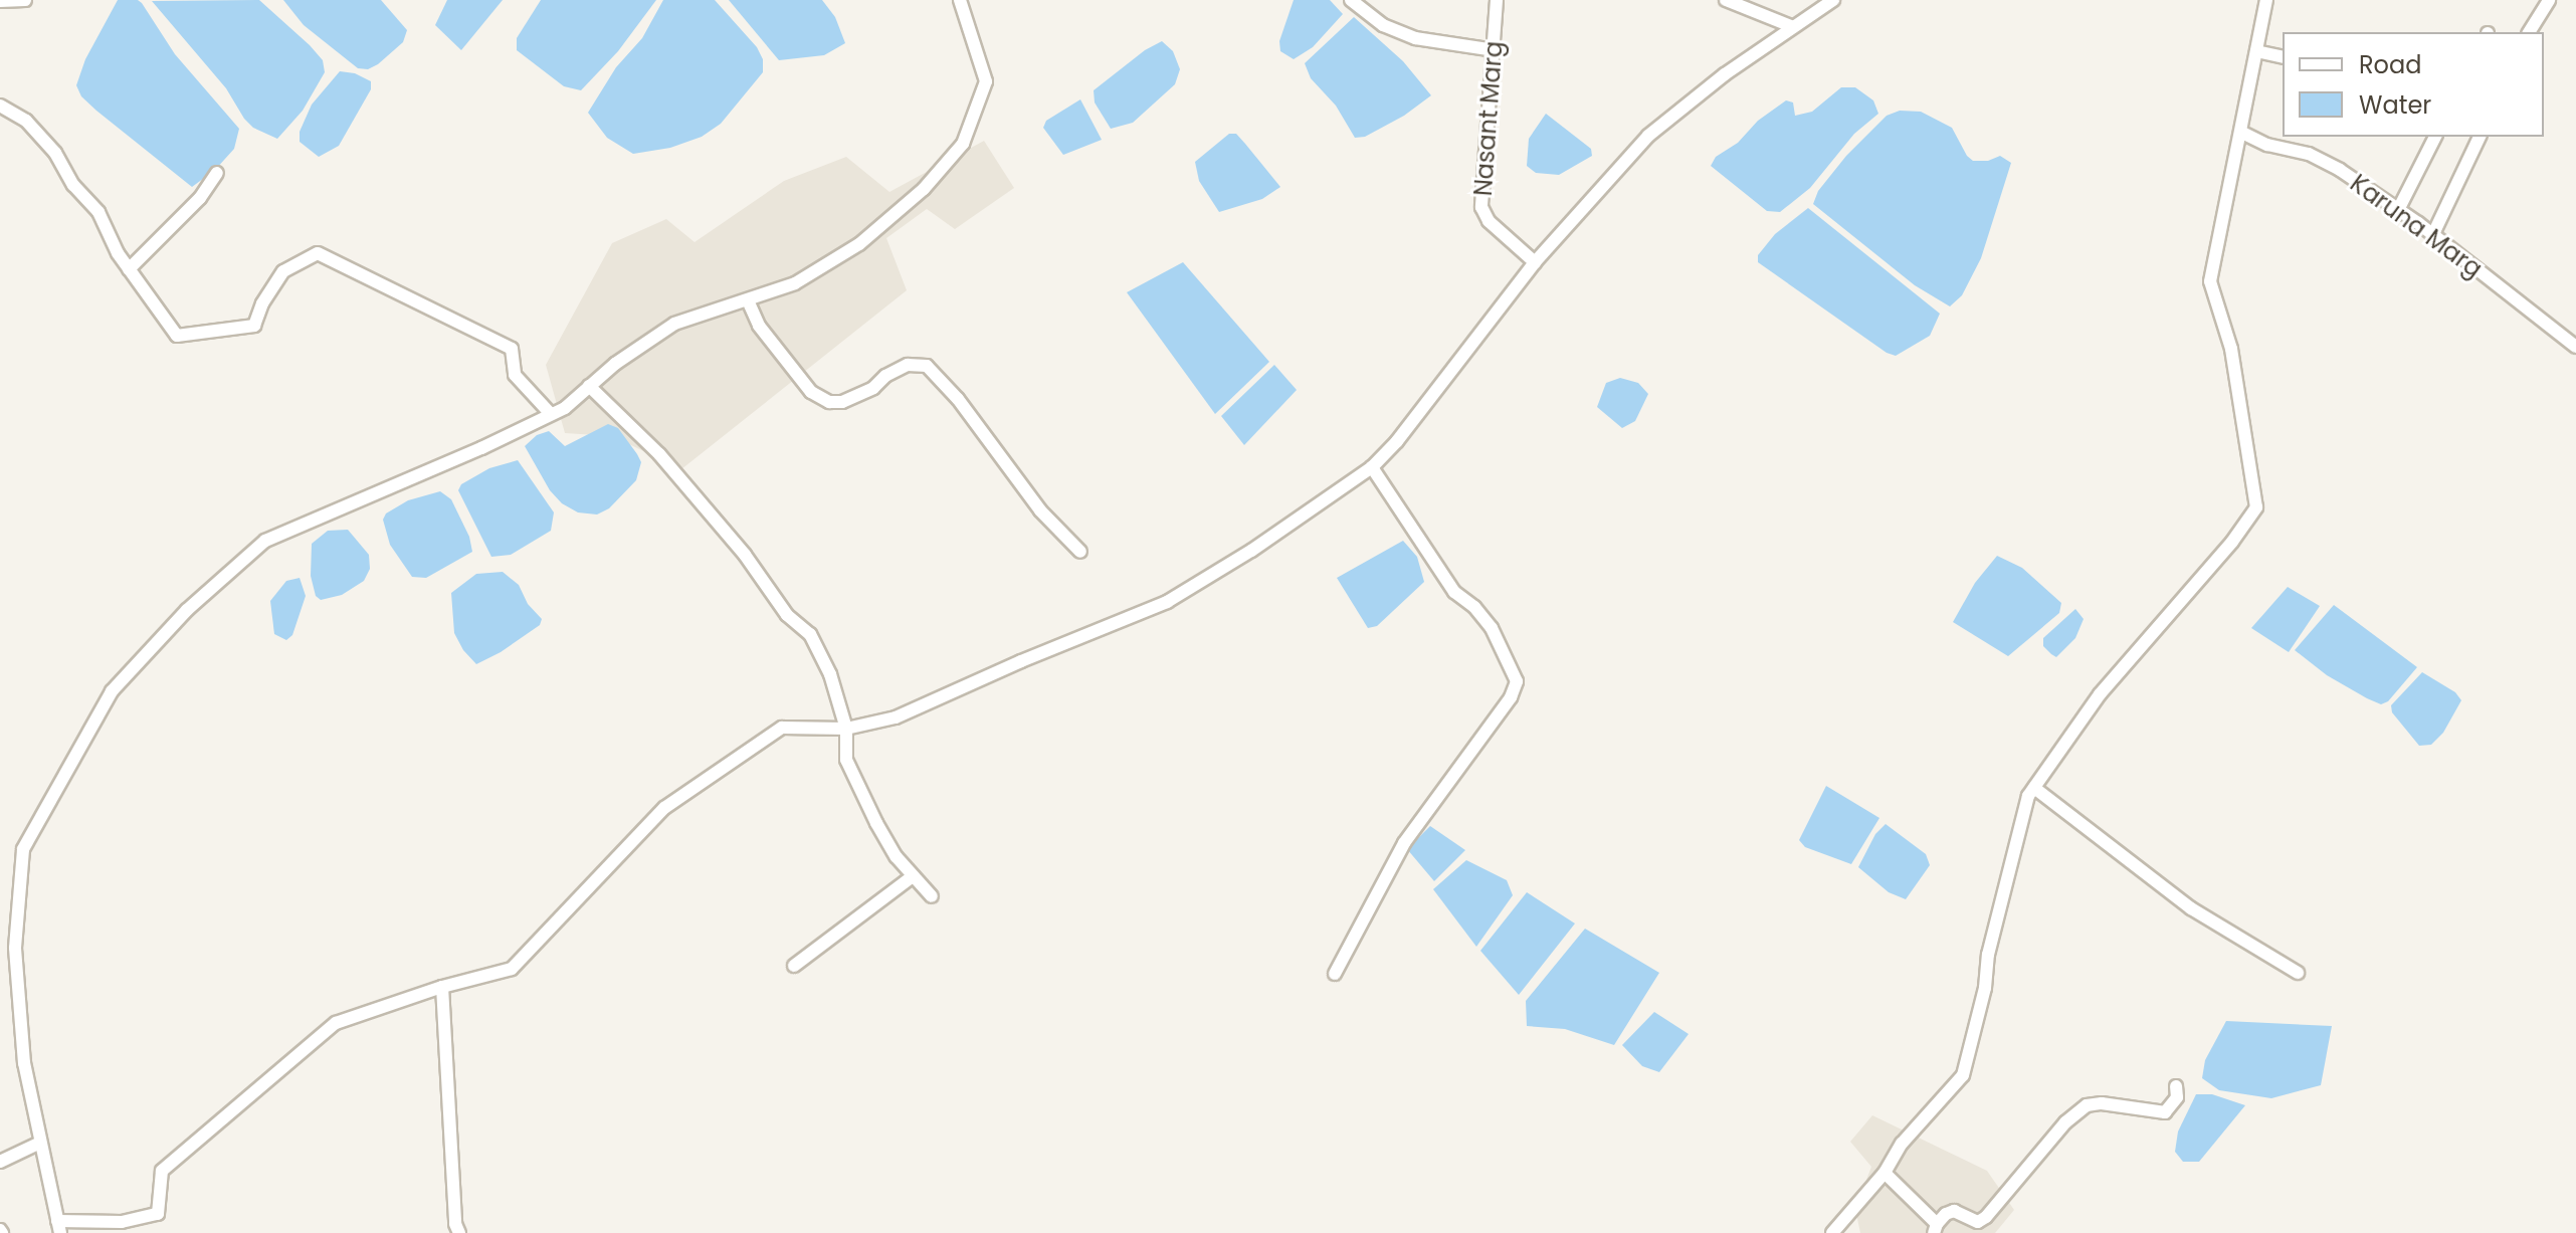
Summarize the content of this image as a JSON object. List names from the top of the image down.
{
  "streets": {
    "street": ["Nasant Marg", "Karuna Marg"]
  },
  "legend": ["Road", "Water"]
}
